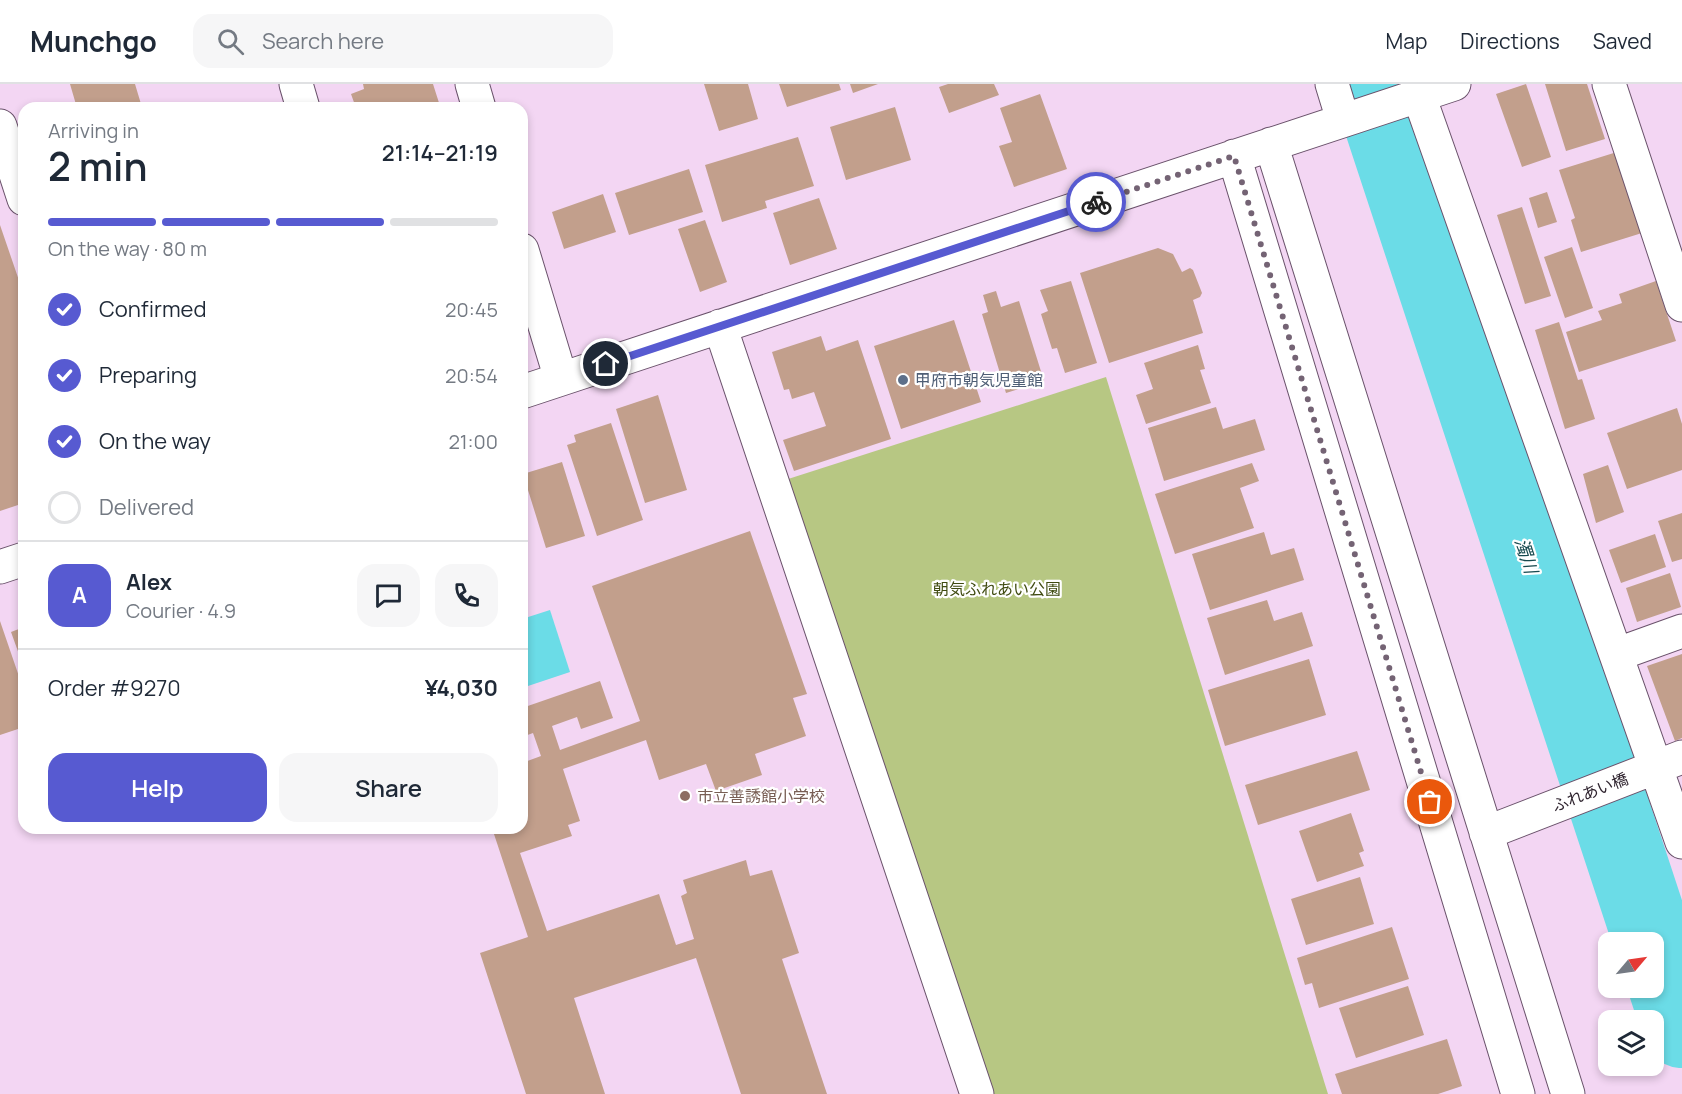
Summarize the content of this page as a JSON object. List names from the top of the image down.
{
  "streets": {
    "street": ["ふれあい橋"]
  },
  "water": ["濁川"],
  "parks": ["朝気ふれあい公園"],
  "places": ["甲府市朝気児童館", "市立善誘館小学校"],
  "north": "top right",
  "page": {
    "header": "Munchgo",
    "search": "Search here",
    "nav": ["Map", "Directions", "Saved"],
    "heading": ["2 min", "Arriving in", "21:14–21:19"],
    "panel": [
      "Alex",
      "Courier · 4.9",
      "Order #9270",
      "¥4,030"
    ],
    "bar": "On the way · 80 m",
    "list": [
      ["Confirmed", "20:45"],
      ["Preparing", "20:54"],
      ["On the way", "21:00"],
      "Delivered"
    ],
    "round": "A",
    "buttons": ["Help", "Share"]
  }
}
